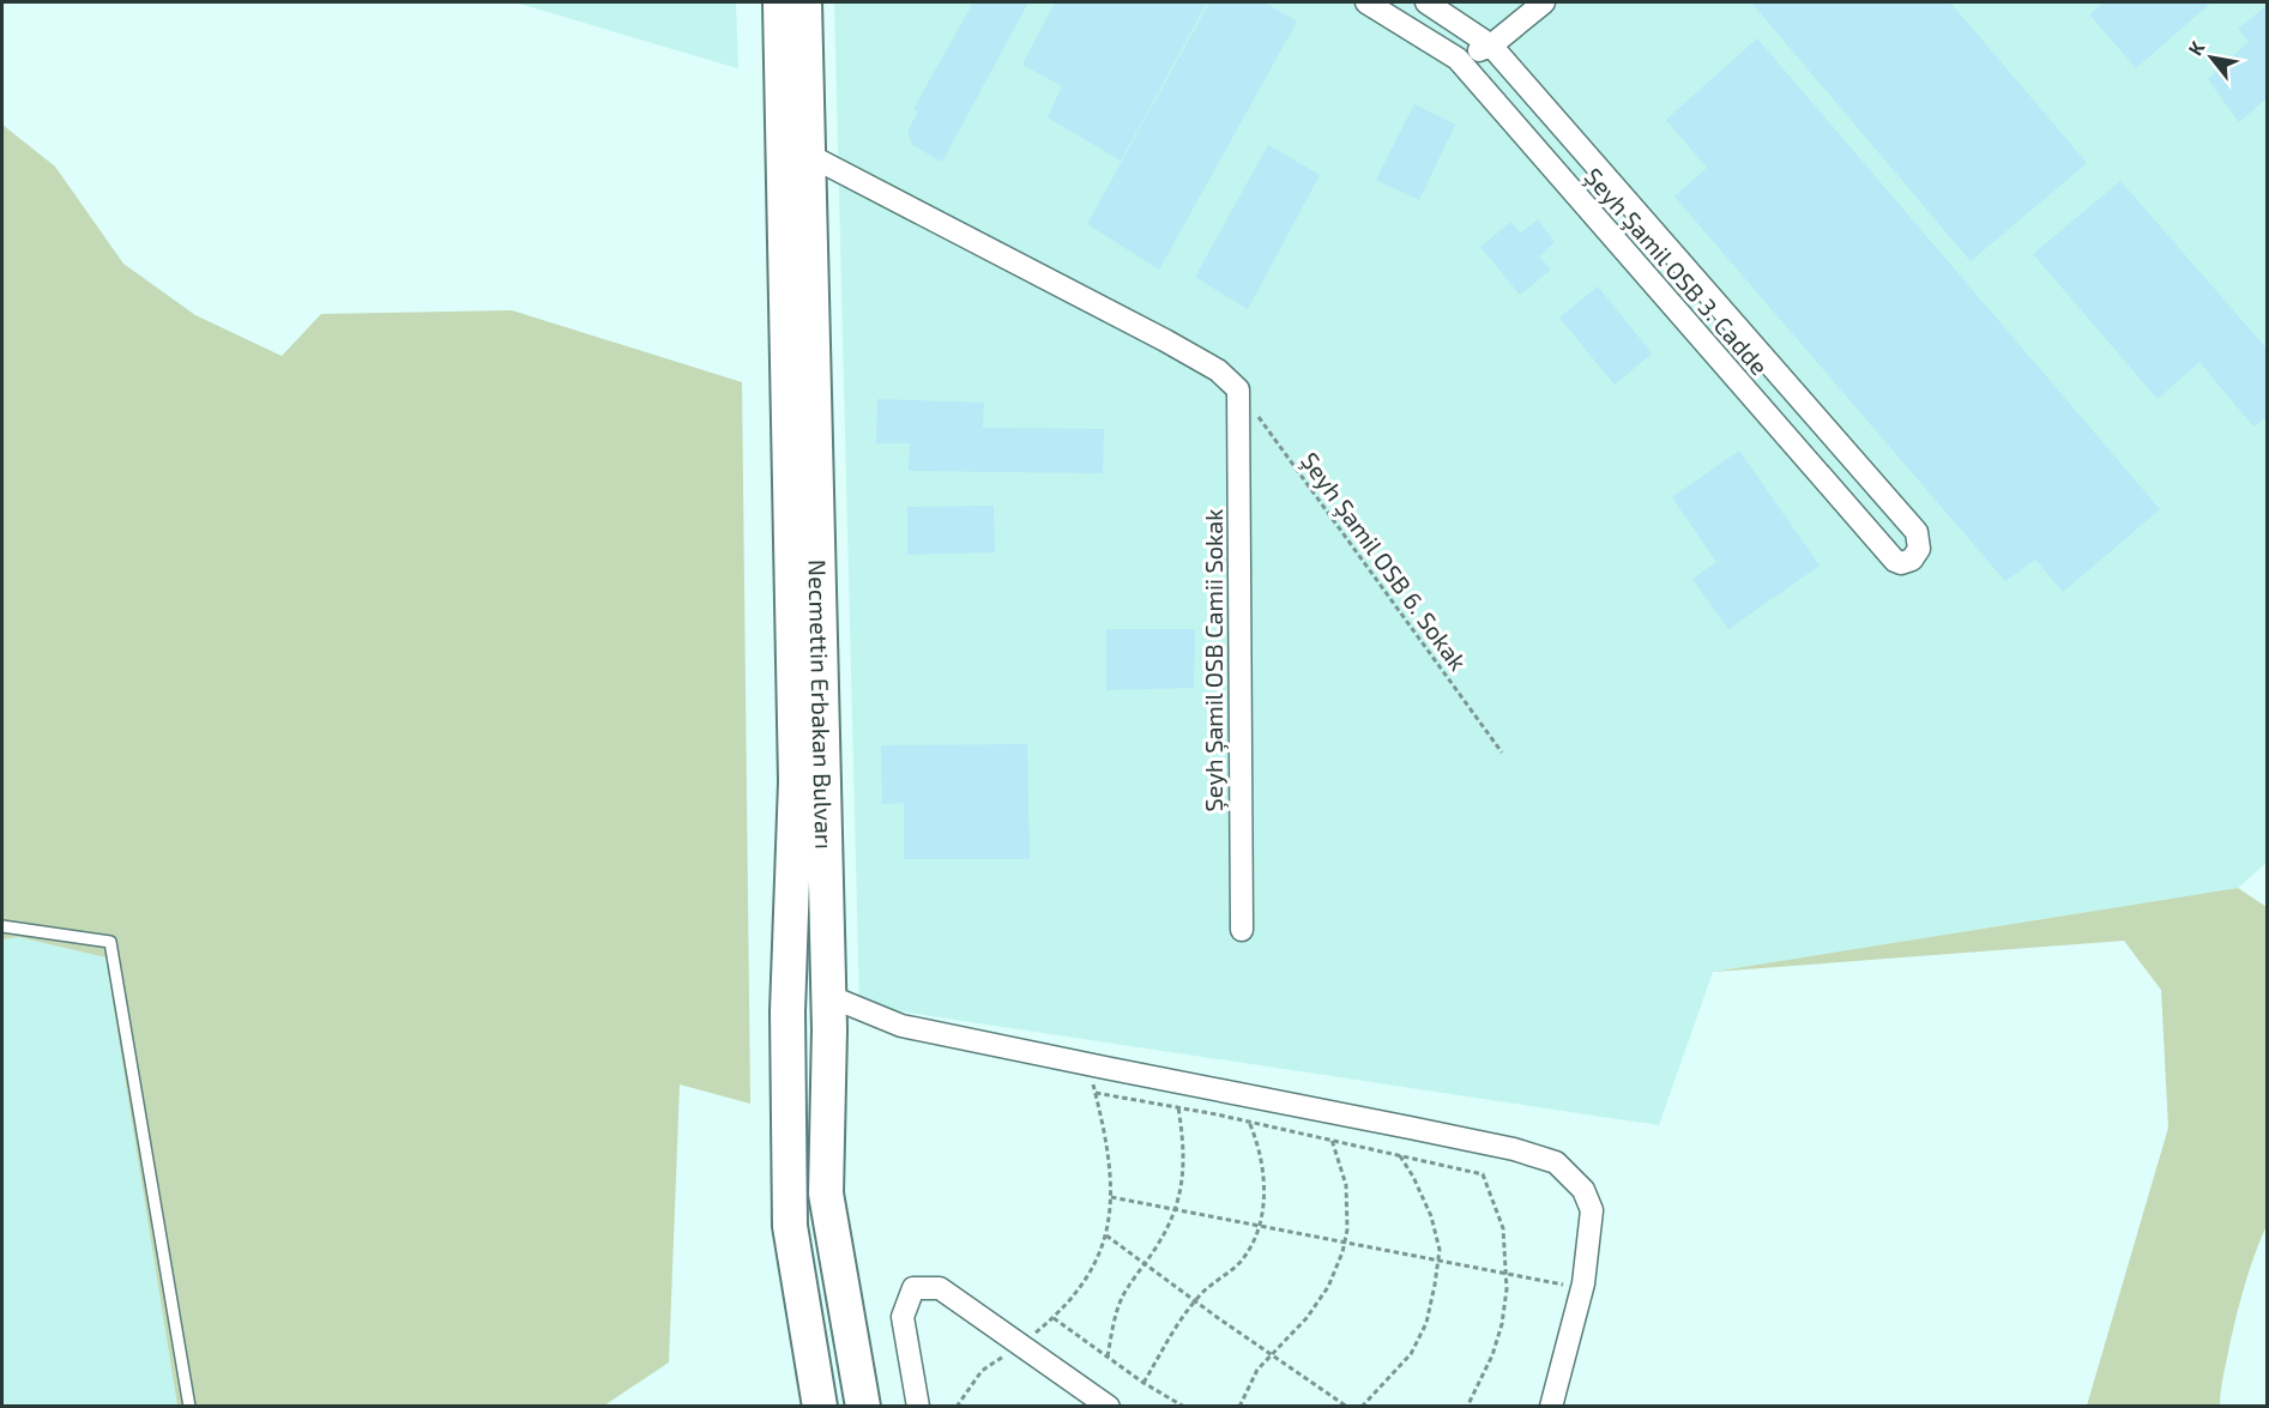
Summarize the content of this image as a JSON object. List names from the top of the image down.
{
  "streets": {
    "main road": ["Necmettin Erbakan Bulvarı"],
    "street": ["Şeyh Şamil OSB 3. Cadde", "Şeyh Şamil OSB Camii Sokak"],
    "path": ["Şeyh Şamil OSB 6. Sokak"]
  },
  "crossings": [
    ["Şeyh Şamil OSB 6. Sokak", "Şeyh Şamil OSB Camii Sokak"]
  ],
  "north": "top left"
}
